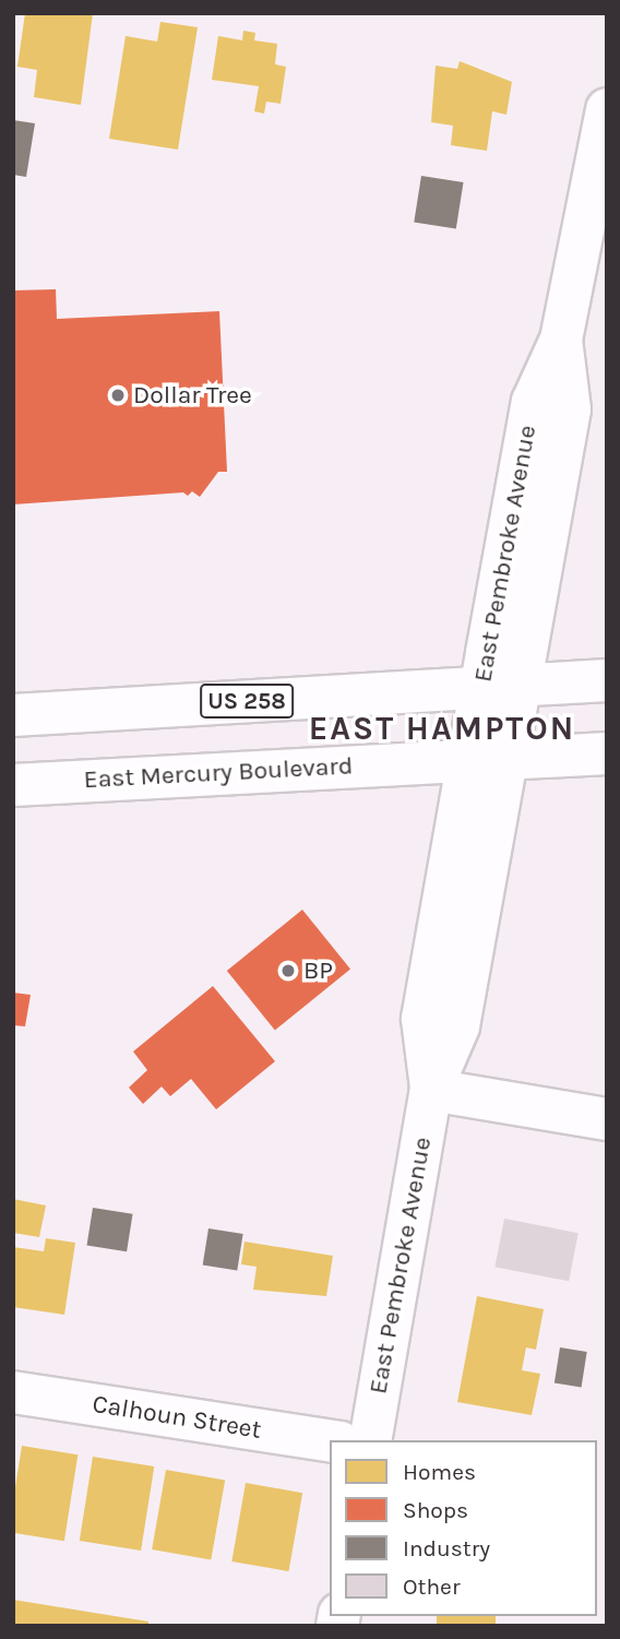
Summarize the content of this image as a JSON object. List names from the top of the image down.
{
  "streets": {
    "main road": [
      "East Pembroke Avenue",
      "US 258",
      "East Mercury Boulevard",
      "Calhoun Street"
    ]
  },
  "crossings": [
    ["East Pembroke Avenue", "US 258"],
    ["East Pembroke Avenue", "East Mercury Boulevard"]
  ],
  "districts": ["EAST HAMPTON"],
  "places": ["Dollar Tree", "BP"],
  "legend": [
    "Homes",
    "Shops",
    "Industry",
    "Other"
  ]
}
